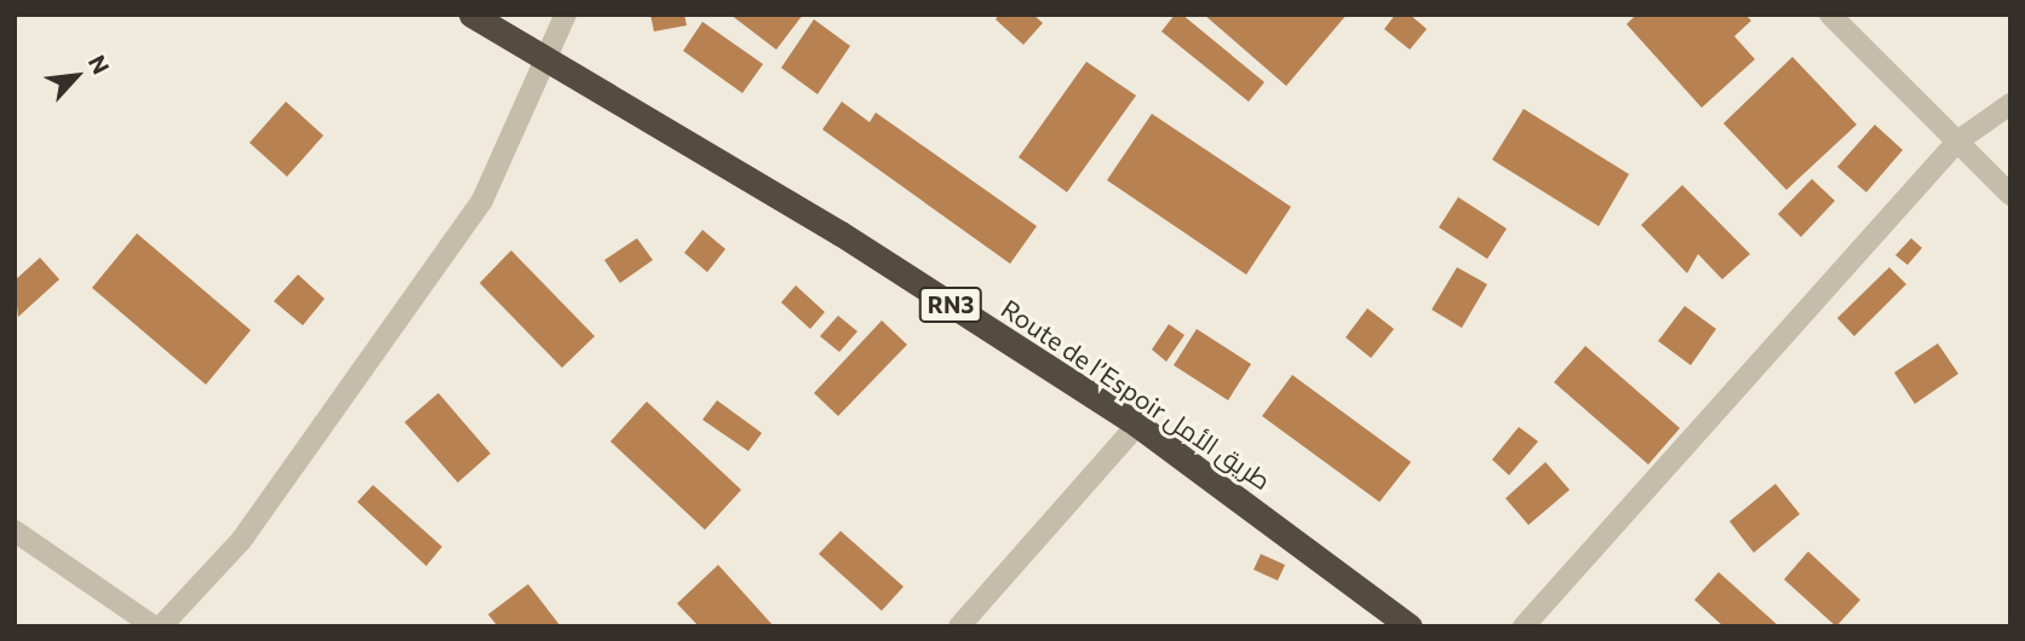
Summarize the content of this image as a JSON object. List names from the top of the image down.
{
  "streets": {
    "highway": ["RN3", "Route de l’Espoir طريق الأمل"]
  },
  "north": "top right"
}
